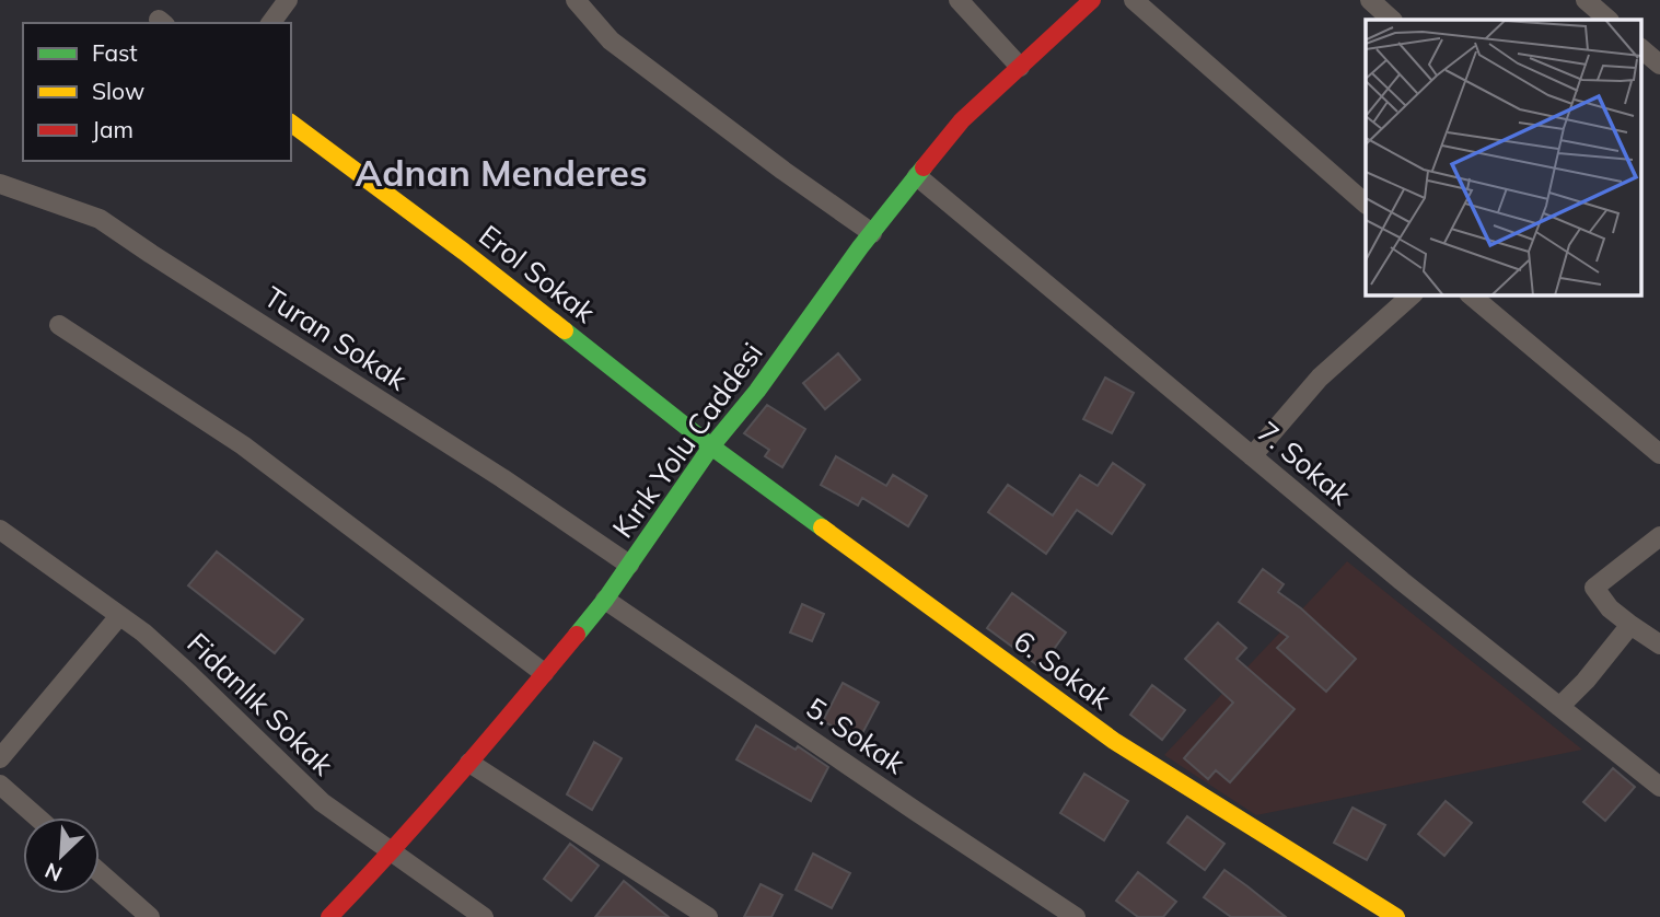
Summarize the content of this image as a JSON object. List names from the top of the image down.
{
  "streets": {
    "street": [
      "Erol Sokak",
      "Turan Sokak",
      "Kırık Yolu Caddesi",
      "7. Sokak",
      "6. Sokak",
      "Fidanlık Sokak",
      "5. Sokak"
    ]
  },
  "crossings": [
    ["Erol Sokak", "Kırık Yolu Caddesi"],
    ["Erol Sokak", "6. Sokak"],
    ["Turan Sokak", "Kırık Yolu Caddesi"],
    ["Kırık Yolu Caddesi", "7. Sokak"],
    ["Kırık Yolu Caddesi", "6. Sokak"],
    ["Kırık Yolu Caddesi", "Fidanlık Sokak"],
    ["Kırık Yolu Caddesi", "5. Sokak"]
  ],
  "districts": ["Adnan Menderes"],
  "legend": ["Fast", "Slow", "Jam"],
  "north": "bottom left"
}
